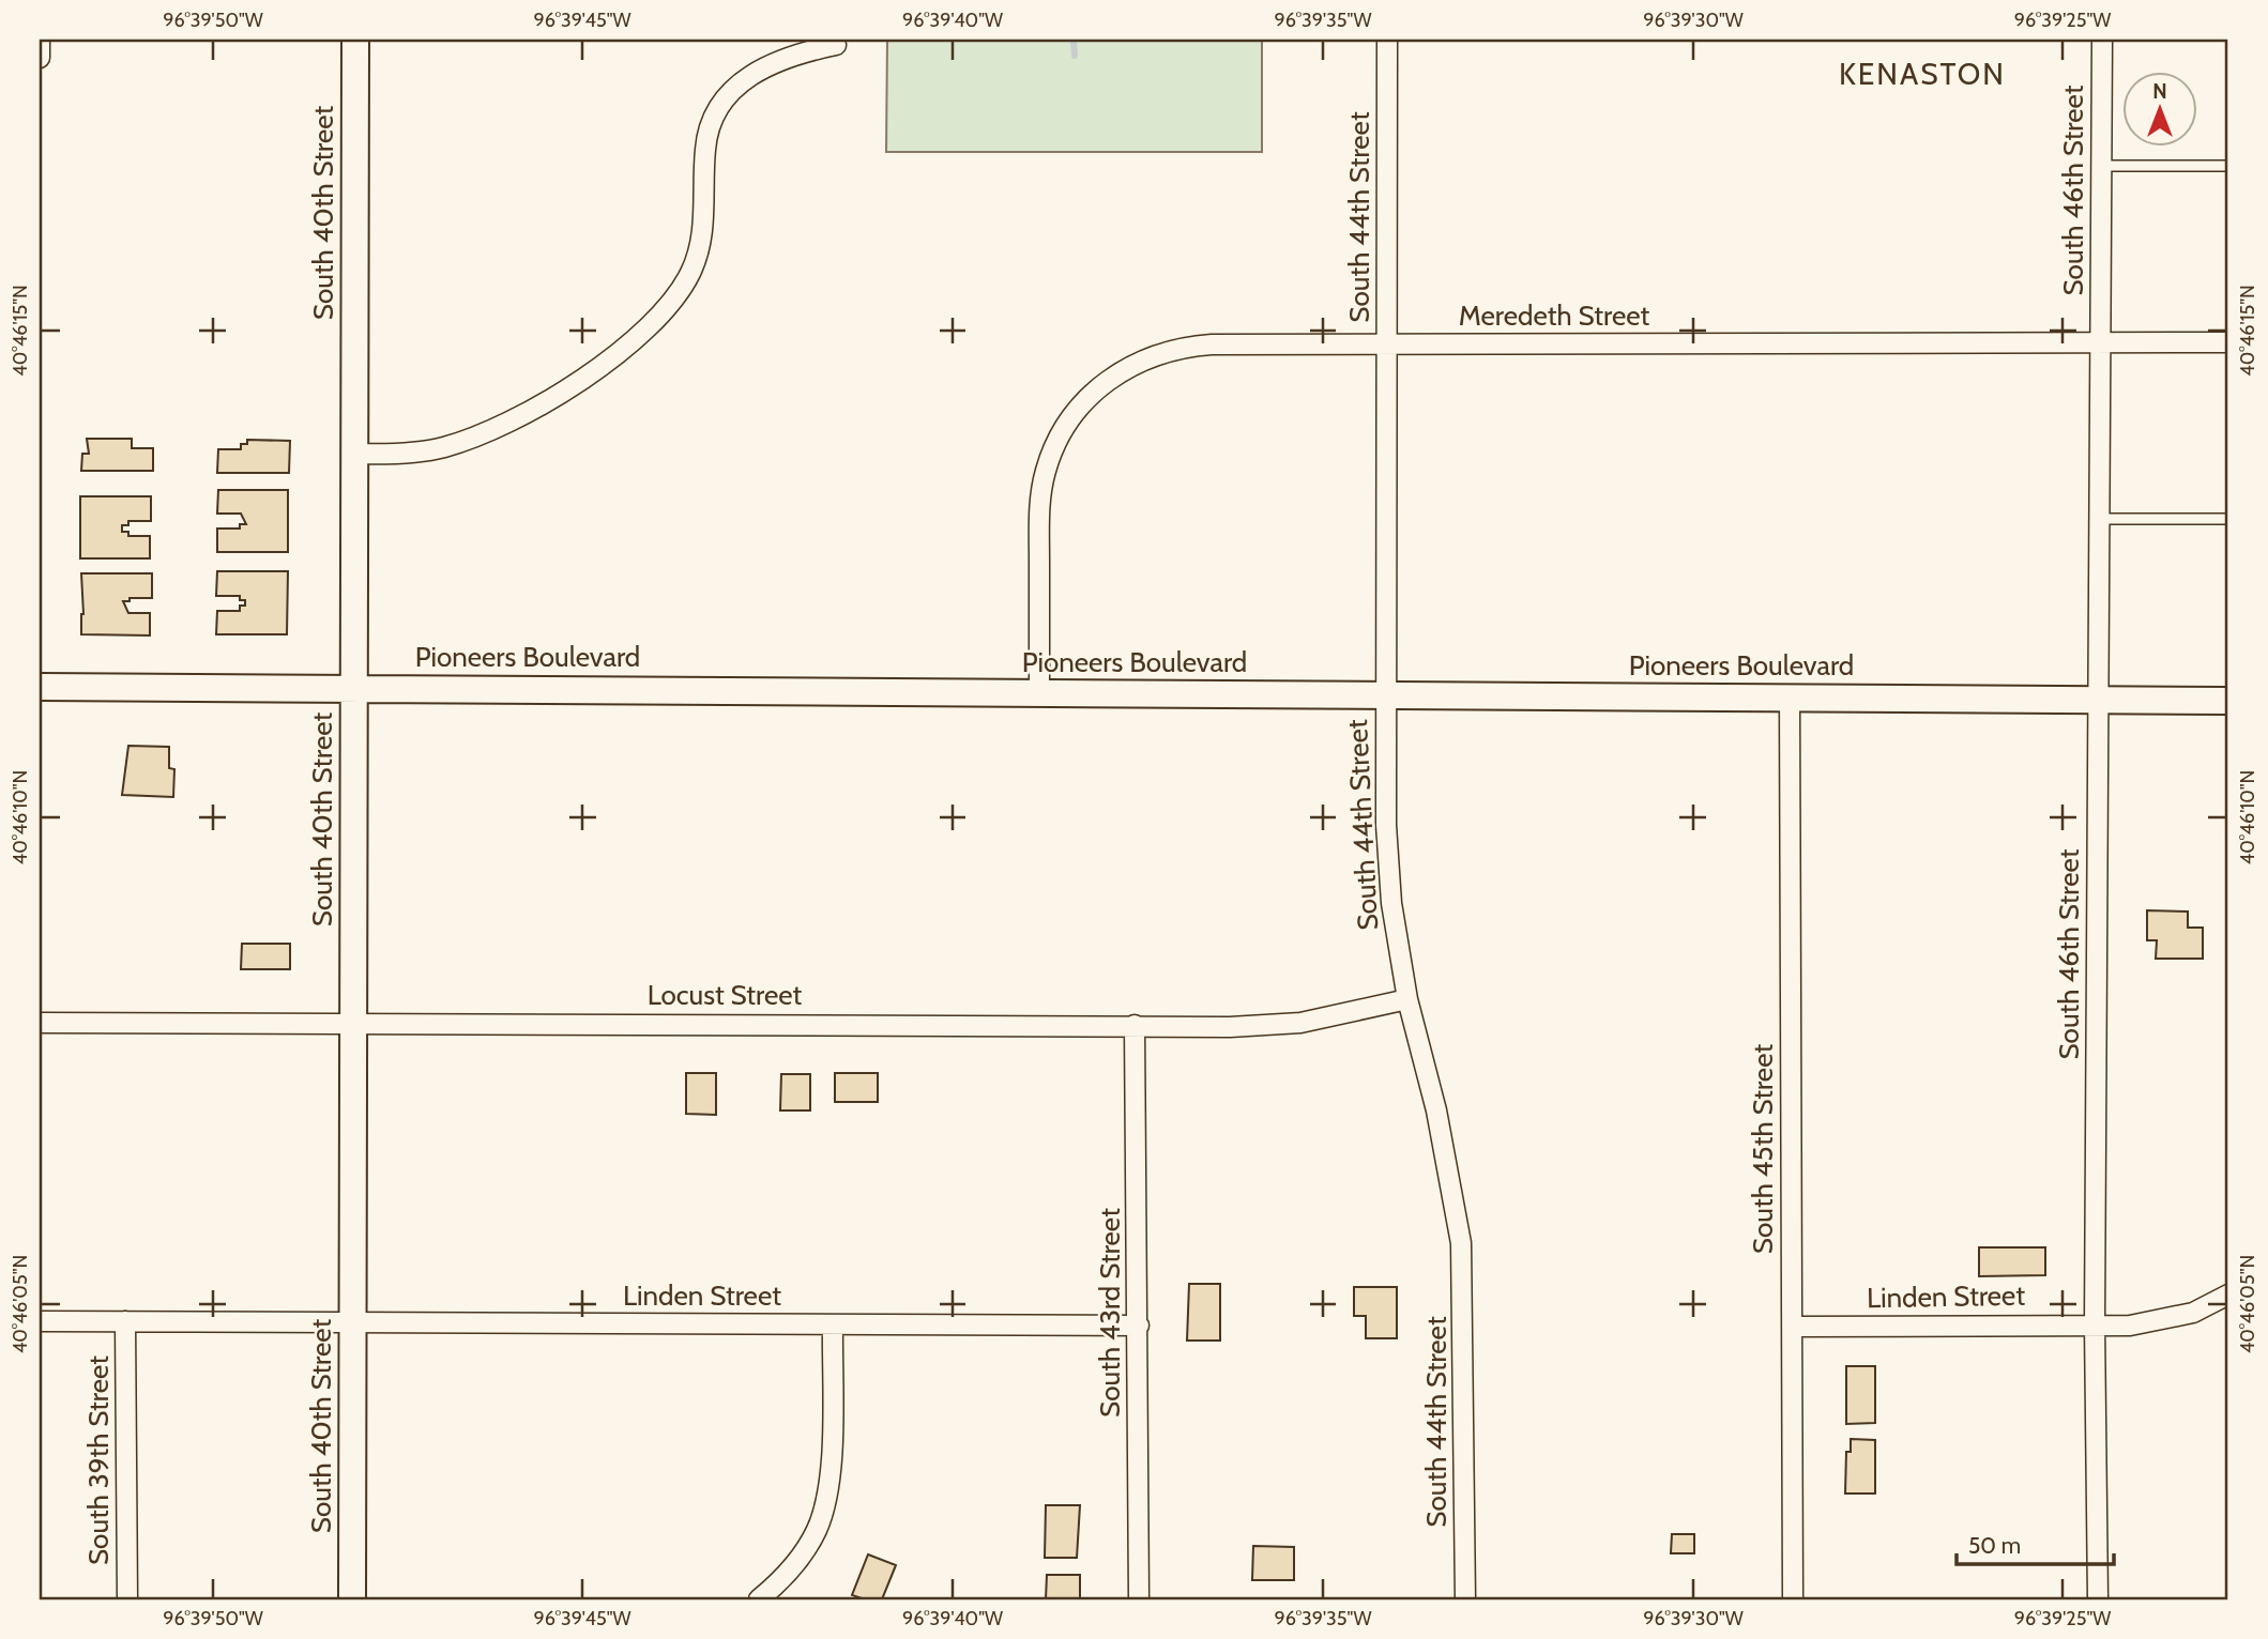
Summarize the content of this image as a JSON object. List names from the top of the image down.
{
  "streets": {
    "main road": ["South 40th Street", "Pioneers Boulevard"],
    "street": [
      "South 46th Street",
      "South 44th Street",
      "Meredeth Street",
      "Locust Street",
      "South 45th Street",
      "Linden Street",
      "South 43rd Street",
      "South 39th Street"
    ]
  },
  "crossings": [
    ["South 46th Street", "Meredeth Street"],
    ["South 46th Street", "Pioneers Boulevard"],
    ["South 46th Street", "Linden Street"],
    ["South 40th Street", "Pioneers Boulevard"],
    ["South 40th Street", "Locust Street"],
    ["South 40th Street", "Linden Street"],
    ["South 44th Street", "Meredeth Street"],
    ["South 44th Street", "Pioneers Boulevard"],
    ["South 44th Street", "Locust Street"],
    ["Meredeth Street", "Pioneers Boulevard"],
    ["Pioneers Boulevard", "South 45th Street"],
    ["Locust Street", "South 43rd Street"],
    ["South 45th Street", "Linden Street"],
    ["Linden Street", "South 43rd Street"],
    ["Linden Street", "South 39th Street"]
  ],
  "districts": ["KENASTON"],
  "scale_bar": "50 m",
  "north": "top",
  "coordinates": [
    "96°39'50\"W",
    "96°39'45\"W",
    "96°39'40\"W",
    "96°39'35\"W",
    "96°39'30\"W",
    "96°39'25\"W",
    "40°46'15\"N",
    "40°46'10\"N",
    "40°46'05\"N"
  ]
}
